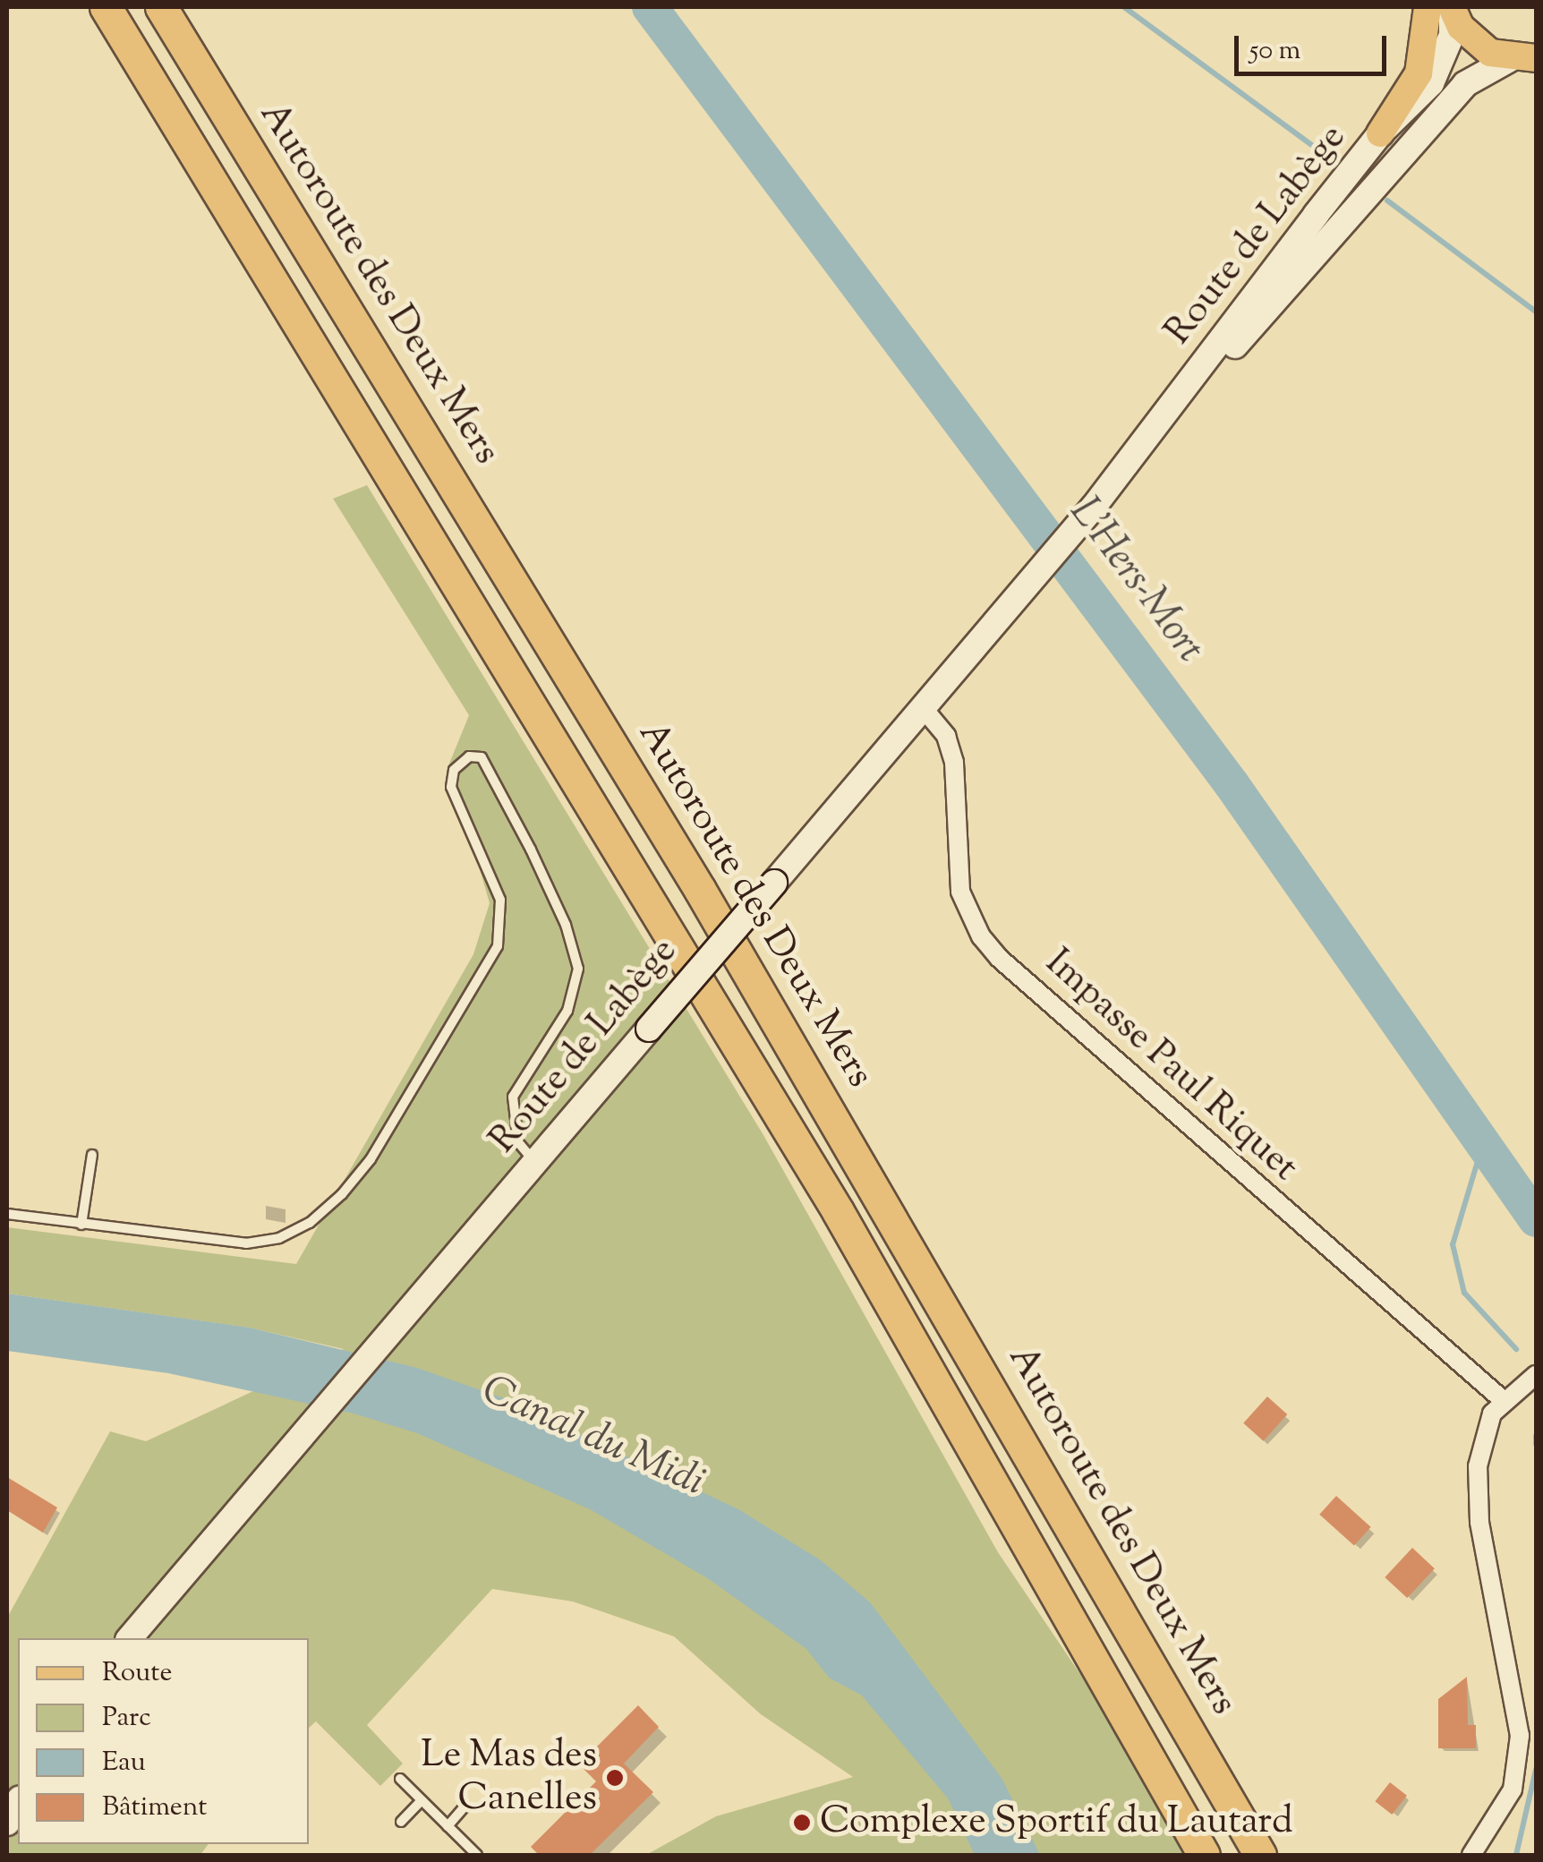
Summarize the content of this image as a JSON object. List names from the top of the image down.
{
  "streets": {
    "highway": ["Autoroute des Deux Mers"],
    "street": ["Route de Labège", "Impasse Paul Riquet"]
  },
  "crossings": [
    ["Route de Labège", "Impasse Paul Riquet"]
  ],
  "water": ["L'Hers-Mort", "Canal du Midi"],
  "places": ["Le Mas des Canelles", "Complexe Sportif du Lautard"],
  "legend": [
    "Route",
    "Parc",
    "Eau",
    "Bâtiment"
  ],
  "scale_bar": "50 m"
}
